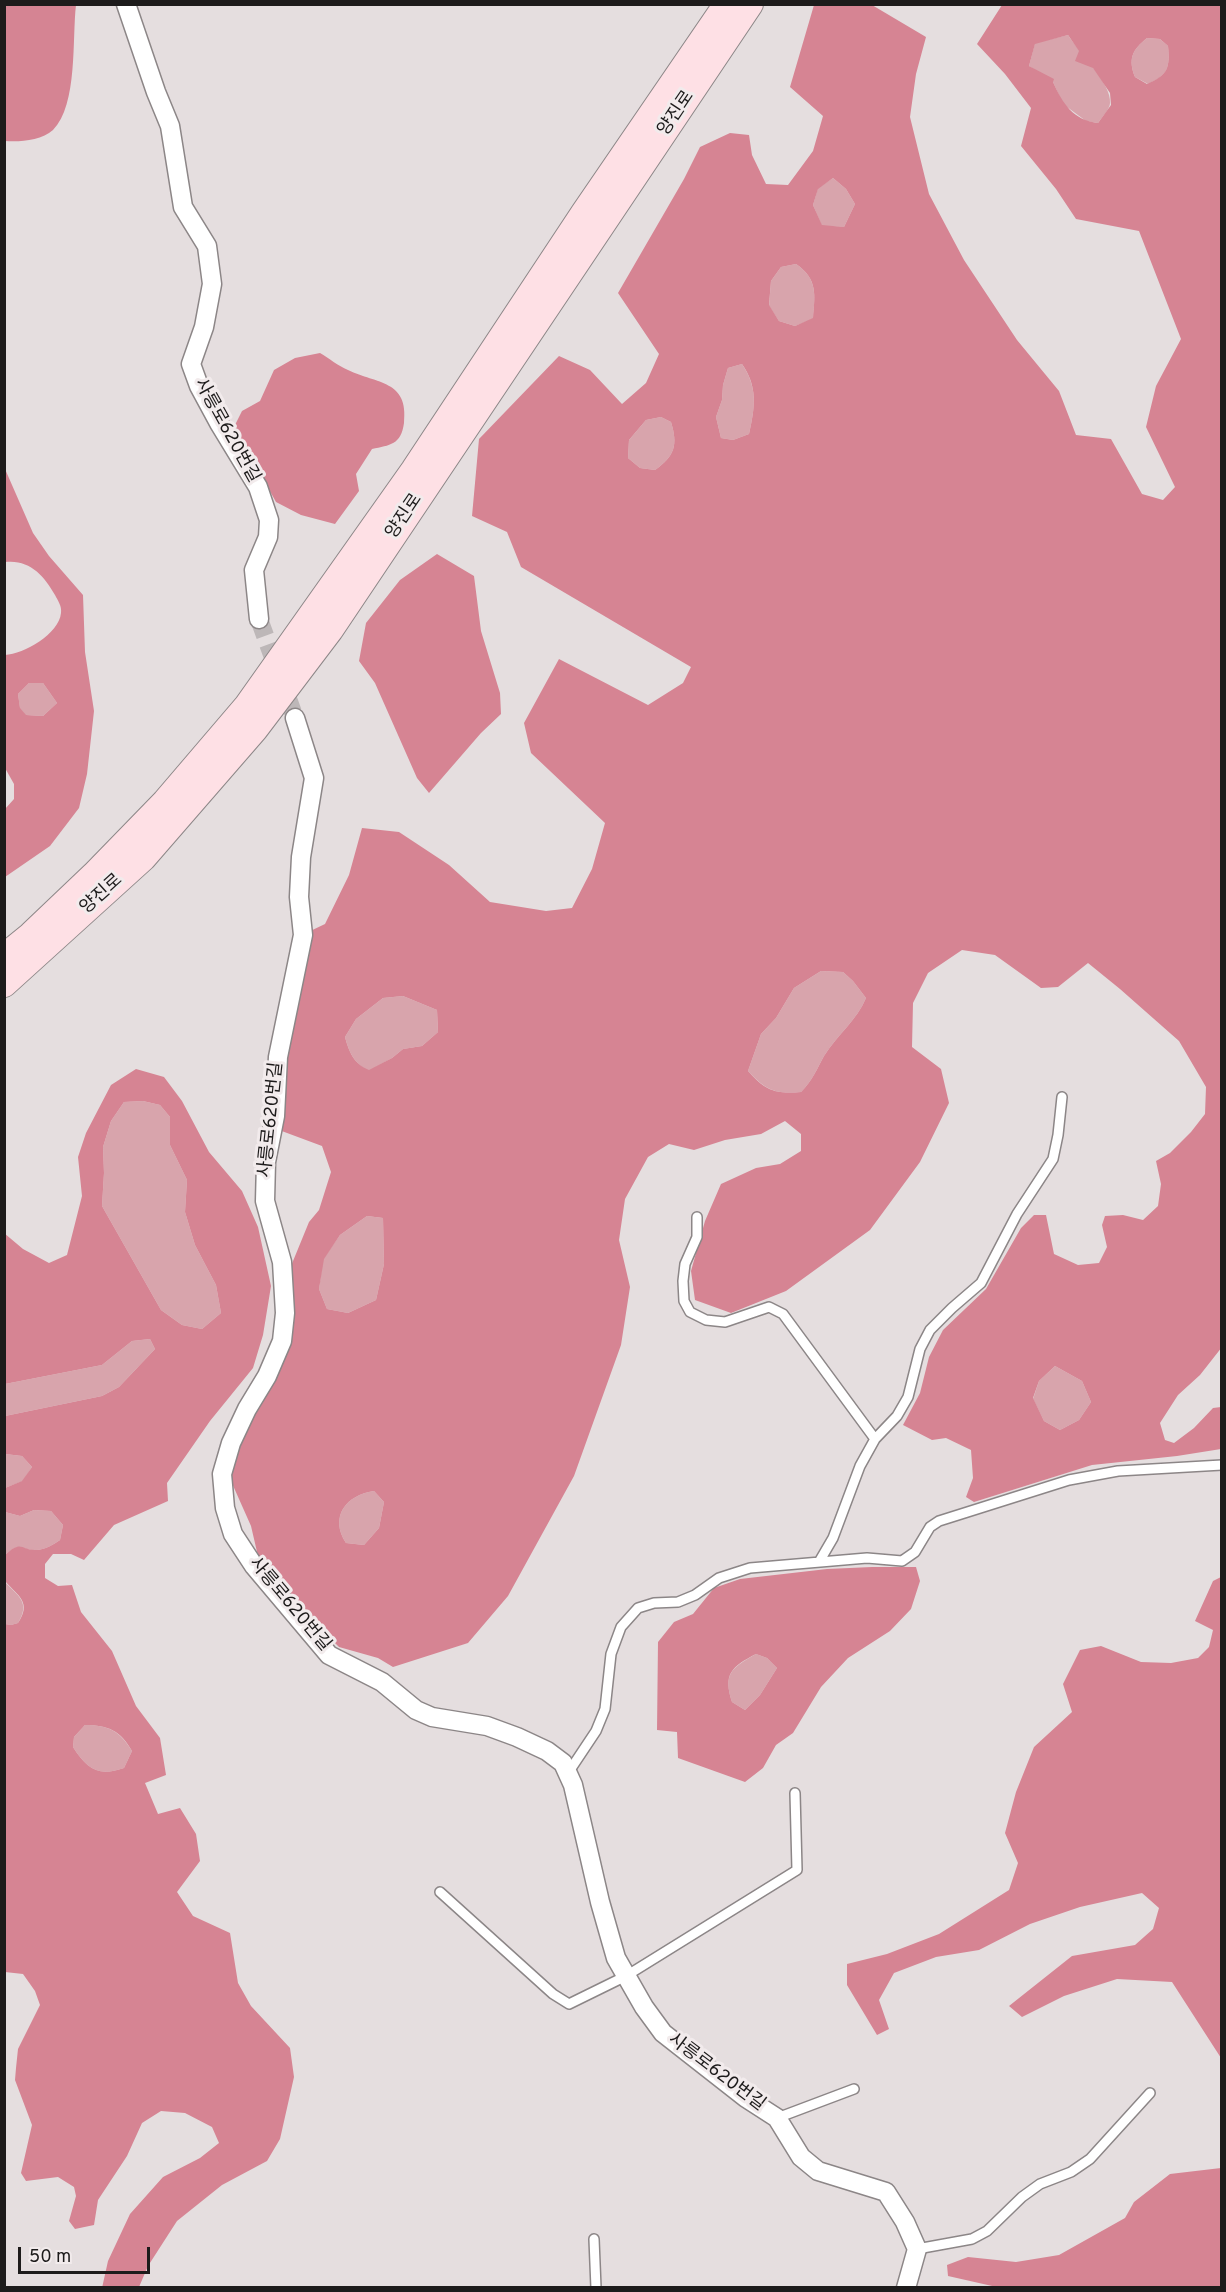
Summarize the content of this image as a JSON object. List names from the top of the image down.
{
  "streets": {
    "main road": ["양진로"],
    "street": ["사릉로620번길"]
  },
  "scale_bar": "50 m"
}
